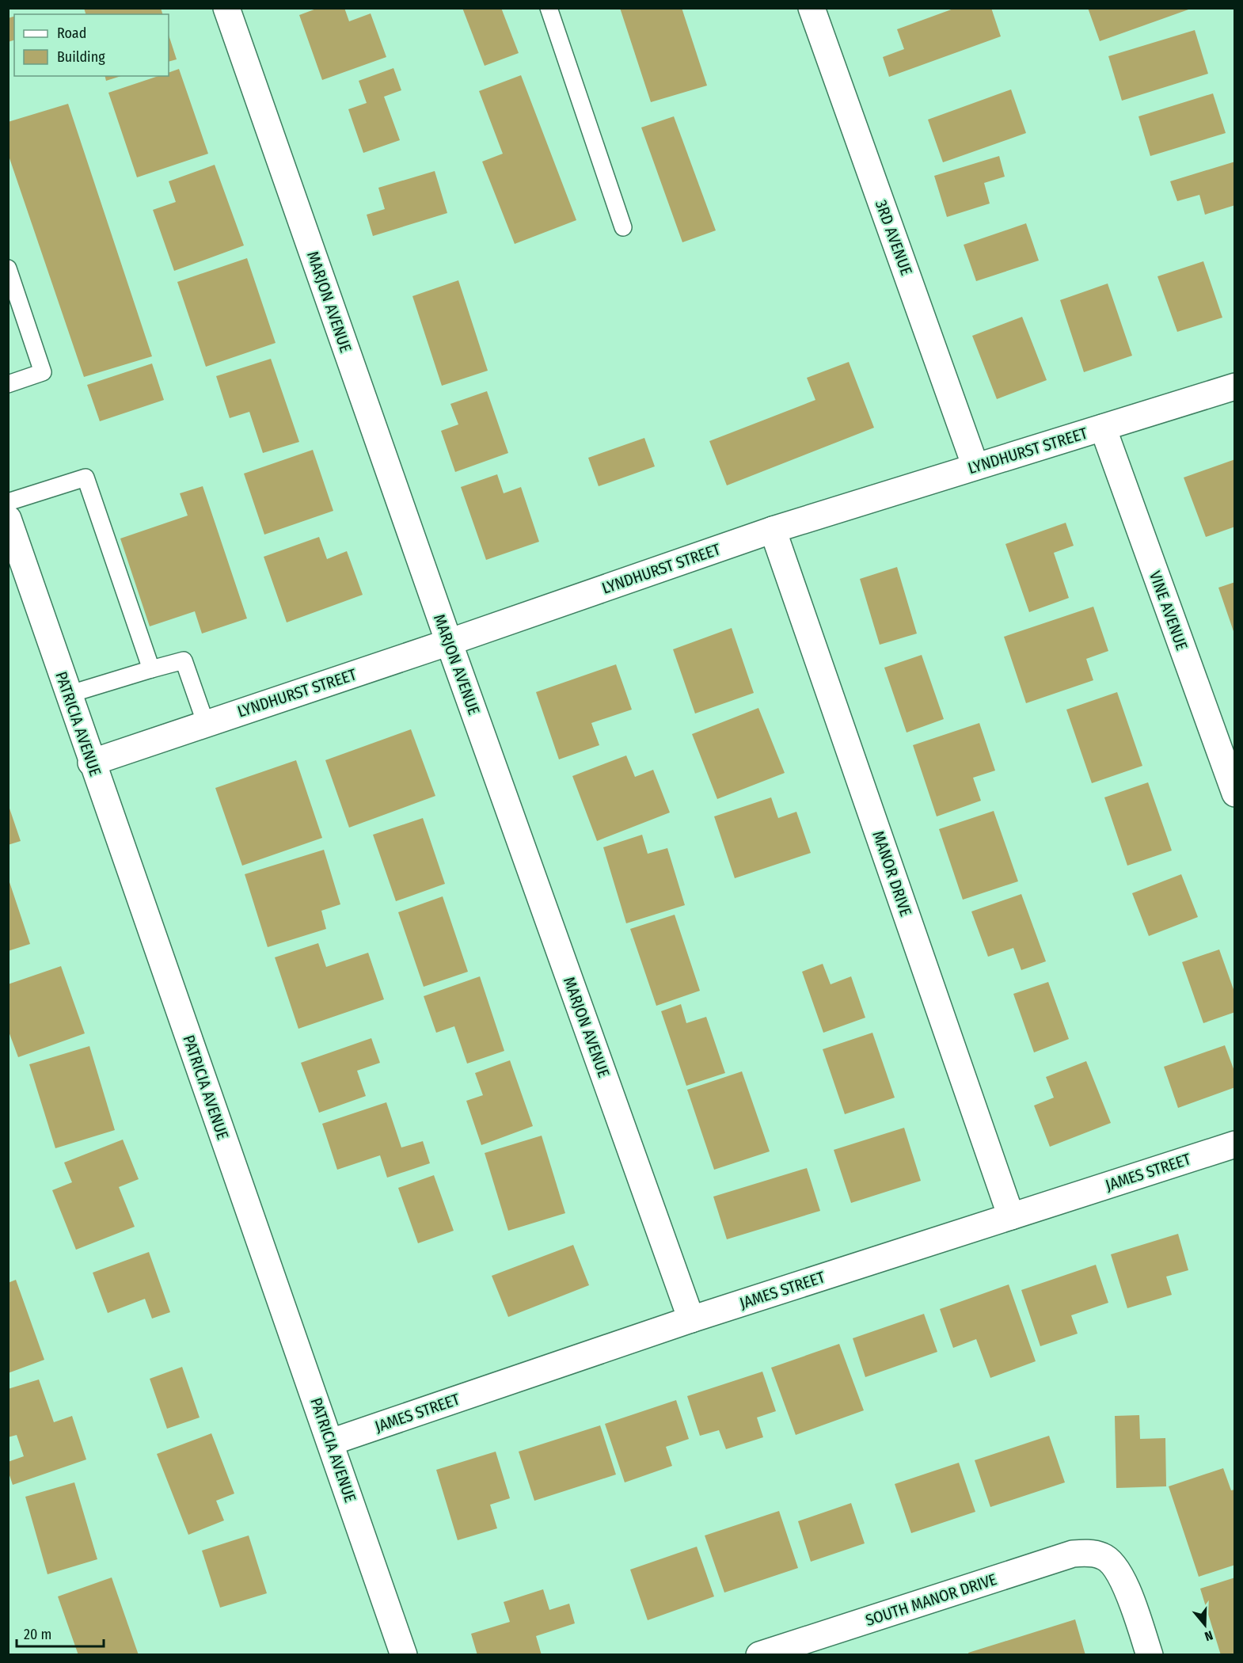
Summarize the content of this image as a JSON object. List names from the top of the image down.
{
  "streets": {
    "street": [
      "3RD AVENUE",
      "MARJON AVENUE",
      "LYNDHURST STREET",
      "VINE AVENUE",
      "PATRICIA AVENUE",
      "MANOR DRIVE",
      "JAMES STREET",
      "SOUTH MANOR DRIVE"
    ]
  },
  "crossings": [
    ["3RD AVENUE", "LYNDHURST STREET"],
    ["MARJON AVENUE", "LYNDHURST STREET"],
    ["MARJON AVENUE", "JAMES STREET"],
    ["LYNDHURST STREET", "VINE AVENUE"],
    ["LYNDHURST STREET", "PATRICIA AVENUE"],
    ["LYNDHURST STREET", "MANOR DRIVE"],
    ["PATRICIA AVENUE", "JAMES STREET"],
    ["MANOR DRIVE", "JAMES STREET"]
  ],
  "legend": ["Road", "Building"],
  "scale_bar": "20 m",
  "north": "bottom"
}
